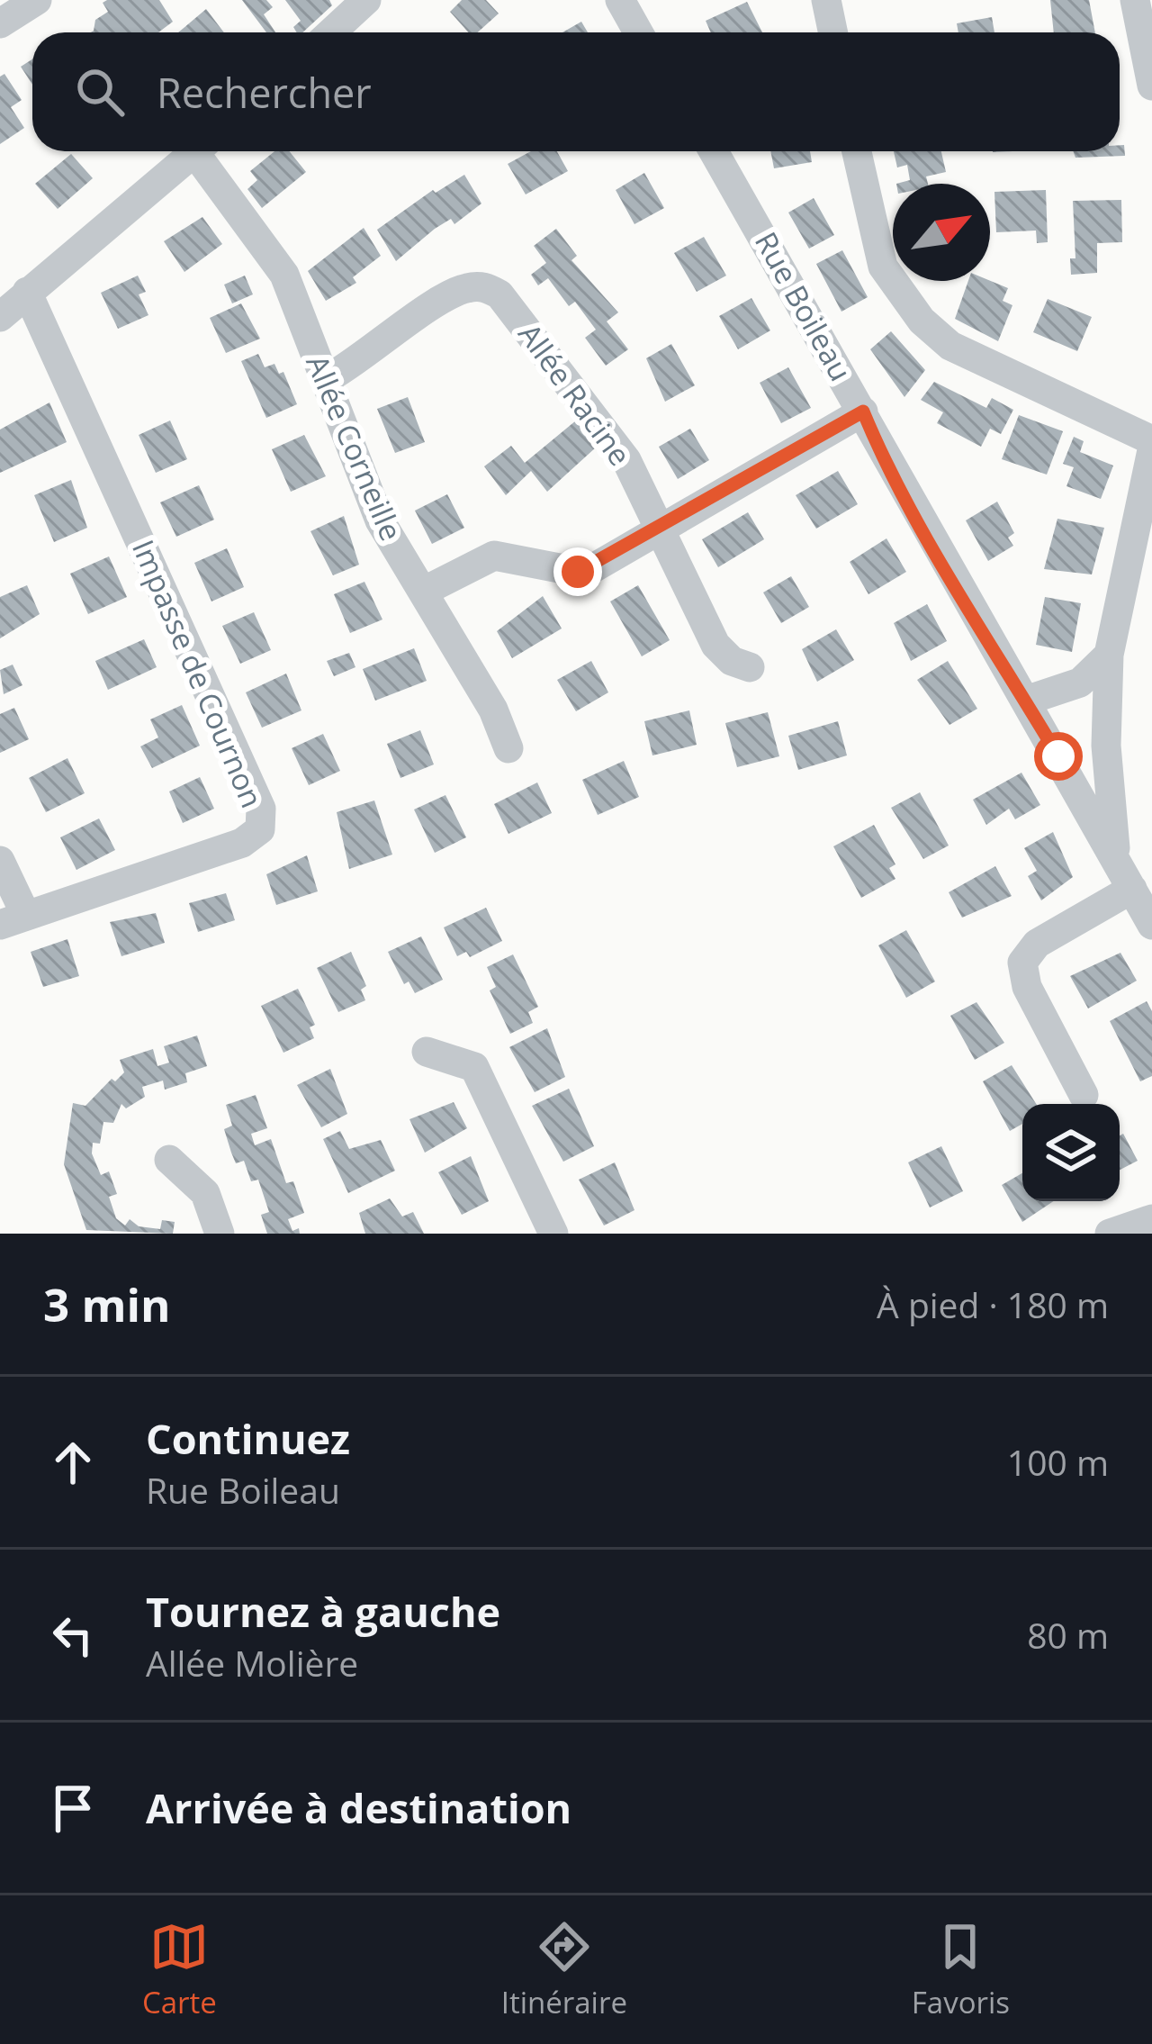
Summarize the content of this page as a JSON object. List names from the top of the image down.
{
  "streets": {
    "street": [
      "Rue Boileau",
      "Allée Racine",
      "Allée Corneille",
      "Impasse de Cournon"
    ]
  },
  "crossings": [
    ["Allée Racine", "Allée Corneille"]
  ],
  "north": "top right",
  "page": {
    "search": "Rechercher",
    "heading": ["3 min", "À pied · 180 m"],
    "list": [
      ["Continuez", "Rue Boileau", "100 m"],
      ["Tournez à gauche", "Allée Molière", "80 m"],
      "Arrivée à destination"
    ],
    "nav": ["Carte", "Itinéraire", "Favoris"]
  }
}
